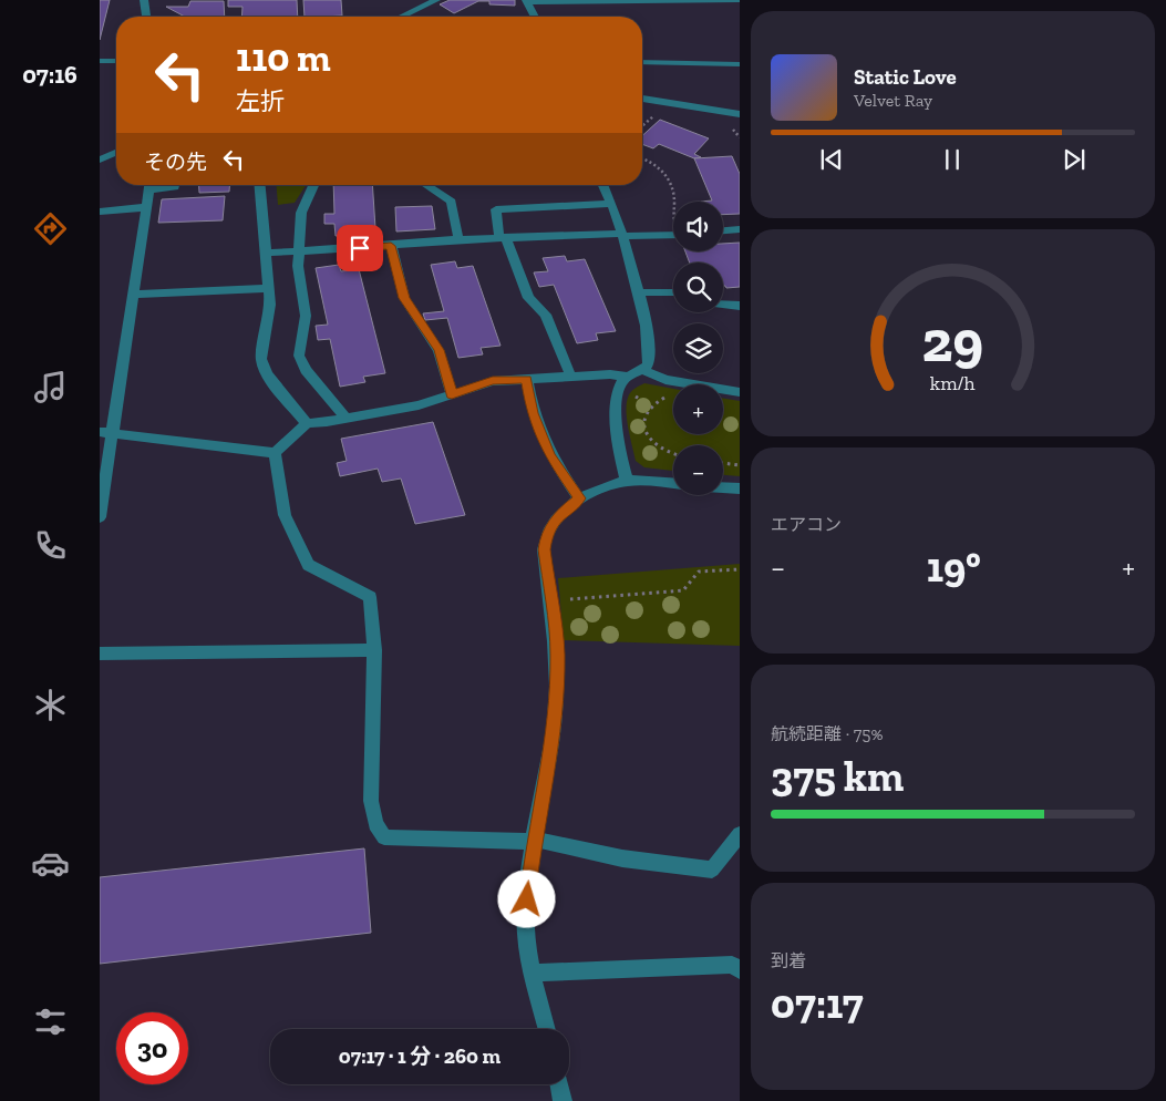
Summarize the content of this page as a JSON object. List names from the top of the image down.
{
  "page": {
    "tabs": "07:16",
    "turn": ["110 m", "左折"],
    "song": ["Static Love", "Velvet Ray"],
    "then": "その先",
    "map_buttons": ["+", "−"],
    "tile": [
      "エアコン",
      ["航続距離 · 75%", "375 km"],
      ["到着", "07:17"]
    ],
    "heat": ["−", "19°", "+"],
    "limit": "30",
    "trip": "07:17 · 1 分 · 260 m",
    "gauge": ["29", "km/h"]
  }
}
